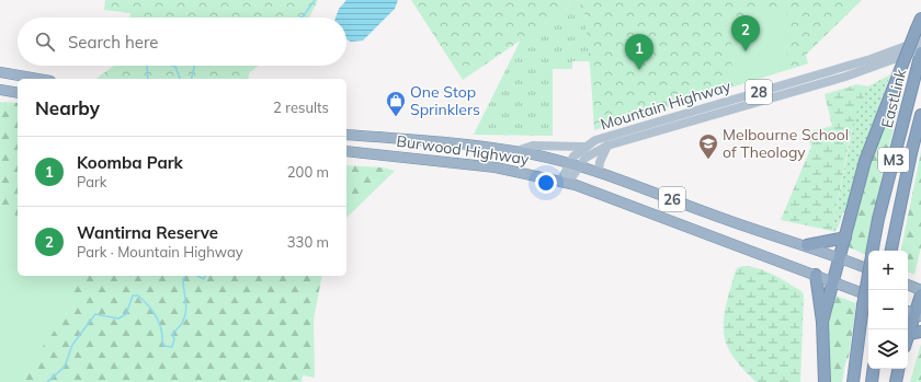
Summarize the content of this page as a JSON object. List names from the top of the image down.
{
  "streets": {
    "highway": [
      "EastLink",
      "Burwood Highway",
      "M3",
      "26"
    ],
    "main road": ["28", "Mountain Highway"]
  },
  "crossings": [
    ["Mountain Highway", "Burwood Highway"]
  ],
  "places": {
    "shop": ["One Stop Sprinklers"],
    "school or university": ["Melbourne School of Theology"]
  },
  "page": {
    "pins": ["2", "1"],
    "search": "Search here",
    "heading": ["Nearby", "2 results"],
    "list": [
      {
        "mark": "1",
        "name": "Koomba Park",
        "note": "Park",
        "value": "200 m"
      },
      {
        "mark": "2",
        "name": "Wantirna Reserve",
        "note": "Park · Mountain Highway",
        "value": "330 m"
      }
    ],
    "map_buttons": ["+", "−"]
  }
}
